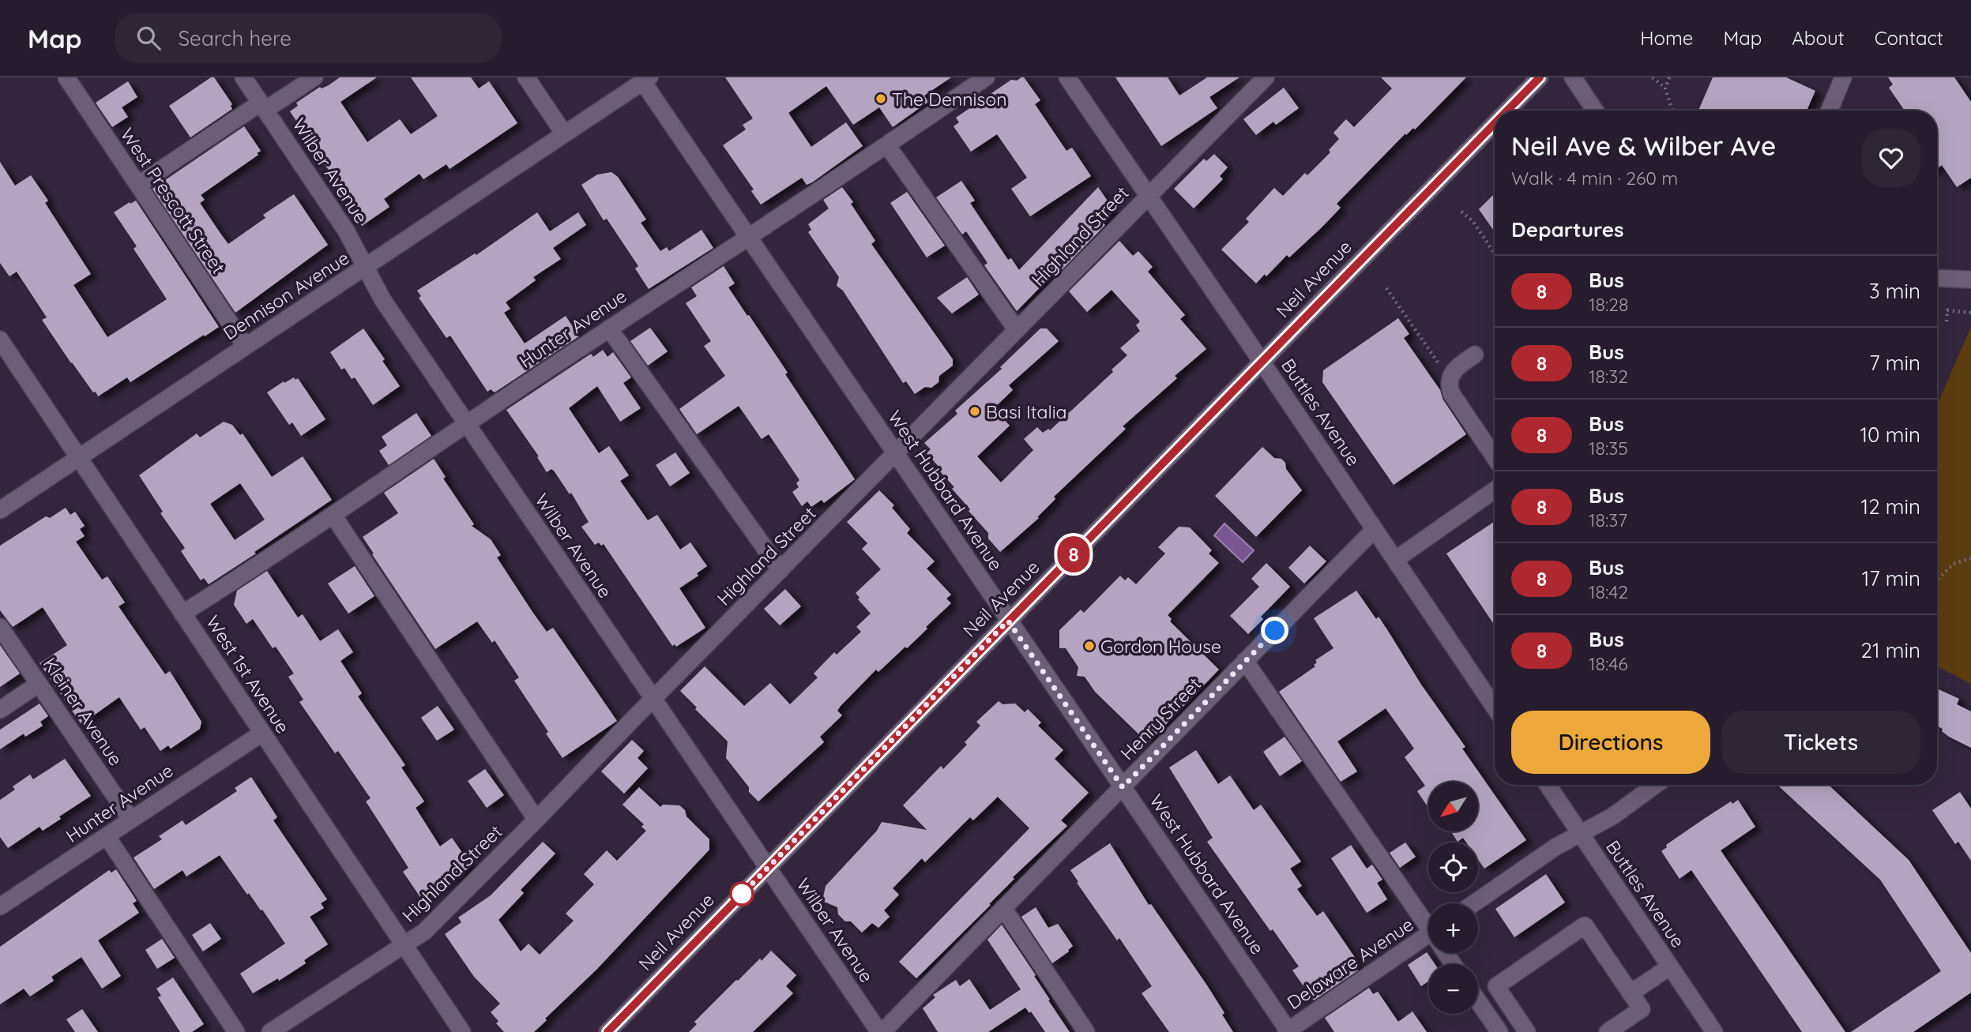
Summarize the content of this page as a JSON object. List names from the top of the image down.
{
  "streets": {
    "street": [
      "Wilber Avenue",
      "West Prescott Street",
      "Highland Street",
      "Neil Avenue",
      "Dennison Avenue",
      "Hunter Avenue",
      "Buttles Avenue",
      "West Hubbard Avenue",
      "West 1st Avenue",
      "Kleiner Avenue",
      "Henry Street",
      "Delaware Avenue"
    ]
  },
  "crossings": [
    ["Wilber Avenue", "Highland Street"],
    ["Wilber Avenue", "Neil Avenue"],
    ["Wilber Avenue", "Dennison Avenue"],
    ["Wilber Avenue", "Hunter Avenue"],
    ["Wilber Avenue", "Henry Street"],
    ["West Prescott Street", "Dennison Avenue"],
    ["Highland Street", "Buttles Avenue"],
    ["Highland Street", "West Hubbard Avenue"],
    ["Highland Street", "West 1st Avenue"],
    ["Neil Avenue", "Buttles Avenue"],
    ["Neil Avenue", "West Hubbard Avenue"],
    ["Dennison Avenue", "West Hubbard Avenue"],
    ["Dennison Avenue", "West 1st Avenue"],
    ["Hunter Avenue", "West Hubbard Avenue"],
    ["Hunter Avenue", "West 1st Avenue"],
    ["Hunter Avenue", "Kleiner Avenue"],
    ["Buttles Avenue", "Henry Street"],
    ["West Hubbard Avenue", "Henry Street"],
    ["West Hubbard Avenue", "Delaware Avenue"]
  ],
  "places": ["The Dennison", "Basi Italia", "Gordon House"],
  "lines": ["bus line 8"],
  "north": "bottom left",
  "page": {
    "header": "Map",
    "search": "Search here",
    "nav": [
      "Home",
      "Map",
      "About",
      "Contact"
    ],
    "on_map": "8",
    "heading": [
      ["Neil Ave & Wilber Ave", "Walk · 4 min · 260 m"],
      "Departures"
    ],
    "list": [
      {
        "mark": "8",
        "name": "Bus",
        "note": "18:28",
        "value": "3 min"
      },
      {
        "mark": "8",
        "name": "Bus",
        "note": "18:32",
        "value": "7 min"
      },
      {
        "mark": "8",
        "name": "Bus",
        "note": "18:35",
        "value": "10 min"
      },
      {
        "mark": "8",
        "name": "Bus",
        "note": "18:37",
        "value": "12 min"
      },
      {
        "mark": "8",
        "name": "Bus",
        "note": "18:42",
        "value": "17 min"
      },
      {
        "mark": "8",
        "name": "Bus",
        "note": "18:46",
        "value": "21 min"
      }
    ],
    "buttons": ["Directions", "Tickets"],
    "map_buttons": ["+", "−"]
  }
}
